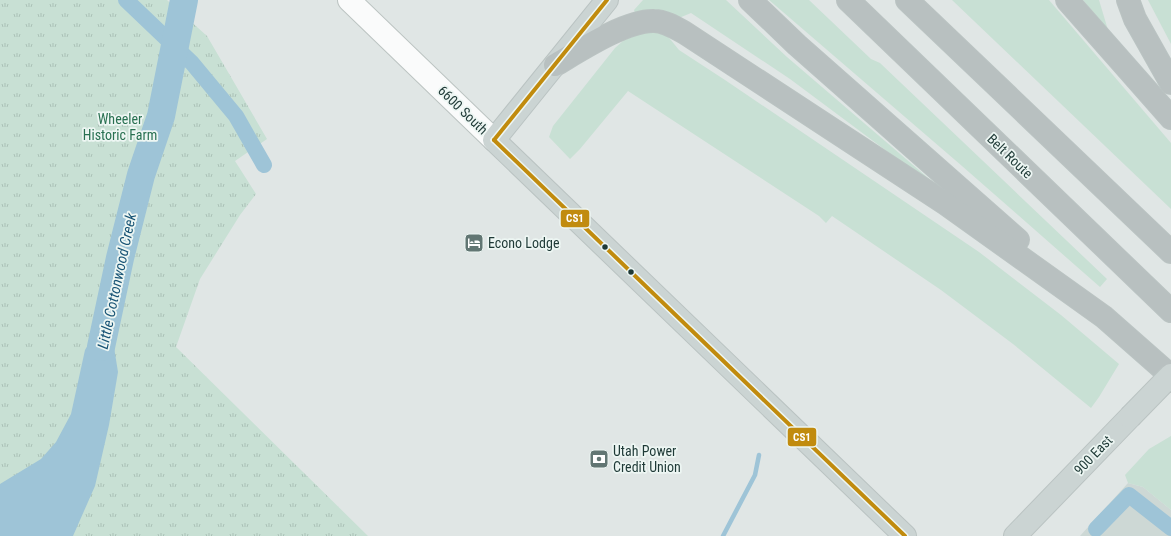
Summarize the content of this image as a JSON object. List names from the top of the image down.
{
  "streets": {
    "highway": ["Belt Route"],
    "main road": ["6600 South", "900 East"]
  },
  "water": ["Little Cottonwood Creek"],
  "parks": ["Wheeler Historic Farm"],
  "places": {
    "hotel": ["Econo Lodge"],
    "bank": ["Utah Power Credit Union"]
  },
  "lines": ["transit line CS1"]
}
